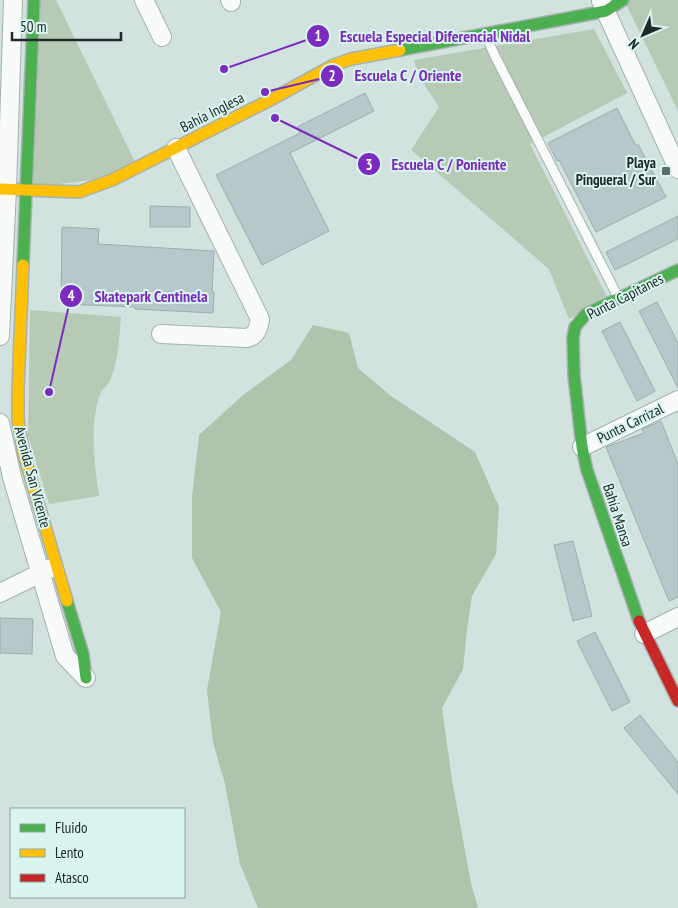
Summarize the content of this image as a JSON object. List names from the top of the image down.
{
  "streets": {
    "street": [
      "Bahía Inglesa",
      "Punta Capitanes",
      "Punta Carrizal",
      "Avenida San Vicente",
      "Bahía Mansa"
    ]
  },
  "crossings": [
    ["Bahía Inglesa", "Avenida San Vicente"],
    ["Punta Capitanes", "Bahía Mansa"],
    ["Punta Carrizal", "Bahía Mansa"]
  ],
  "places": {
    "other": [
      "Escuela Especial Diferencial Nidal",
      "Escuela C / Oriente",
      "Escuela C / Poniente",
      "Skatepark Centinela"
    ],
    "transit": ["Playa Pingueral / Sur"]
  },
  "legend": ["Fluido", "Lento", "Atasco"],
  "scale_bar": "50 m",
  "north": "bottom left"
}
